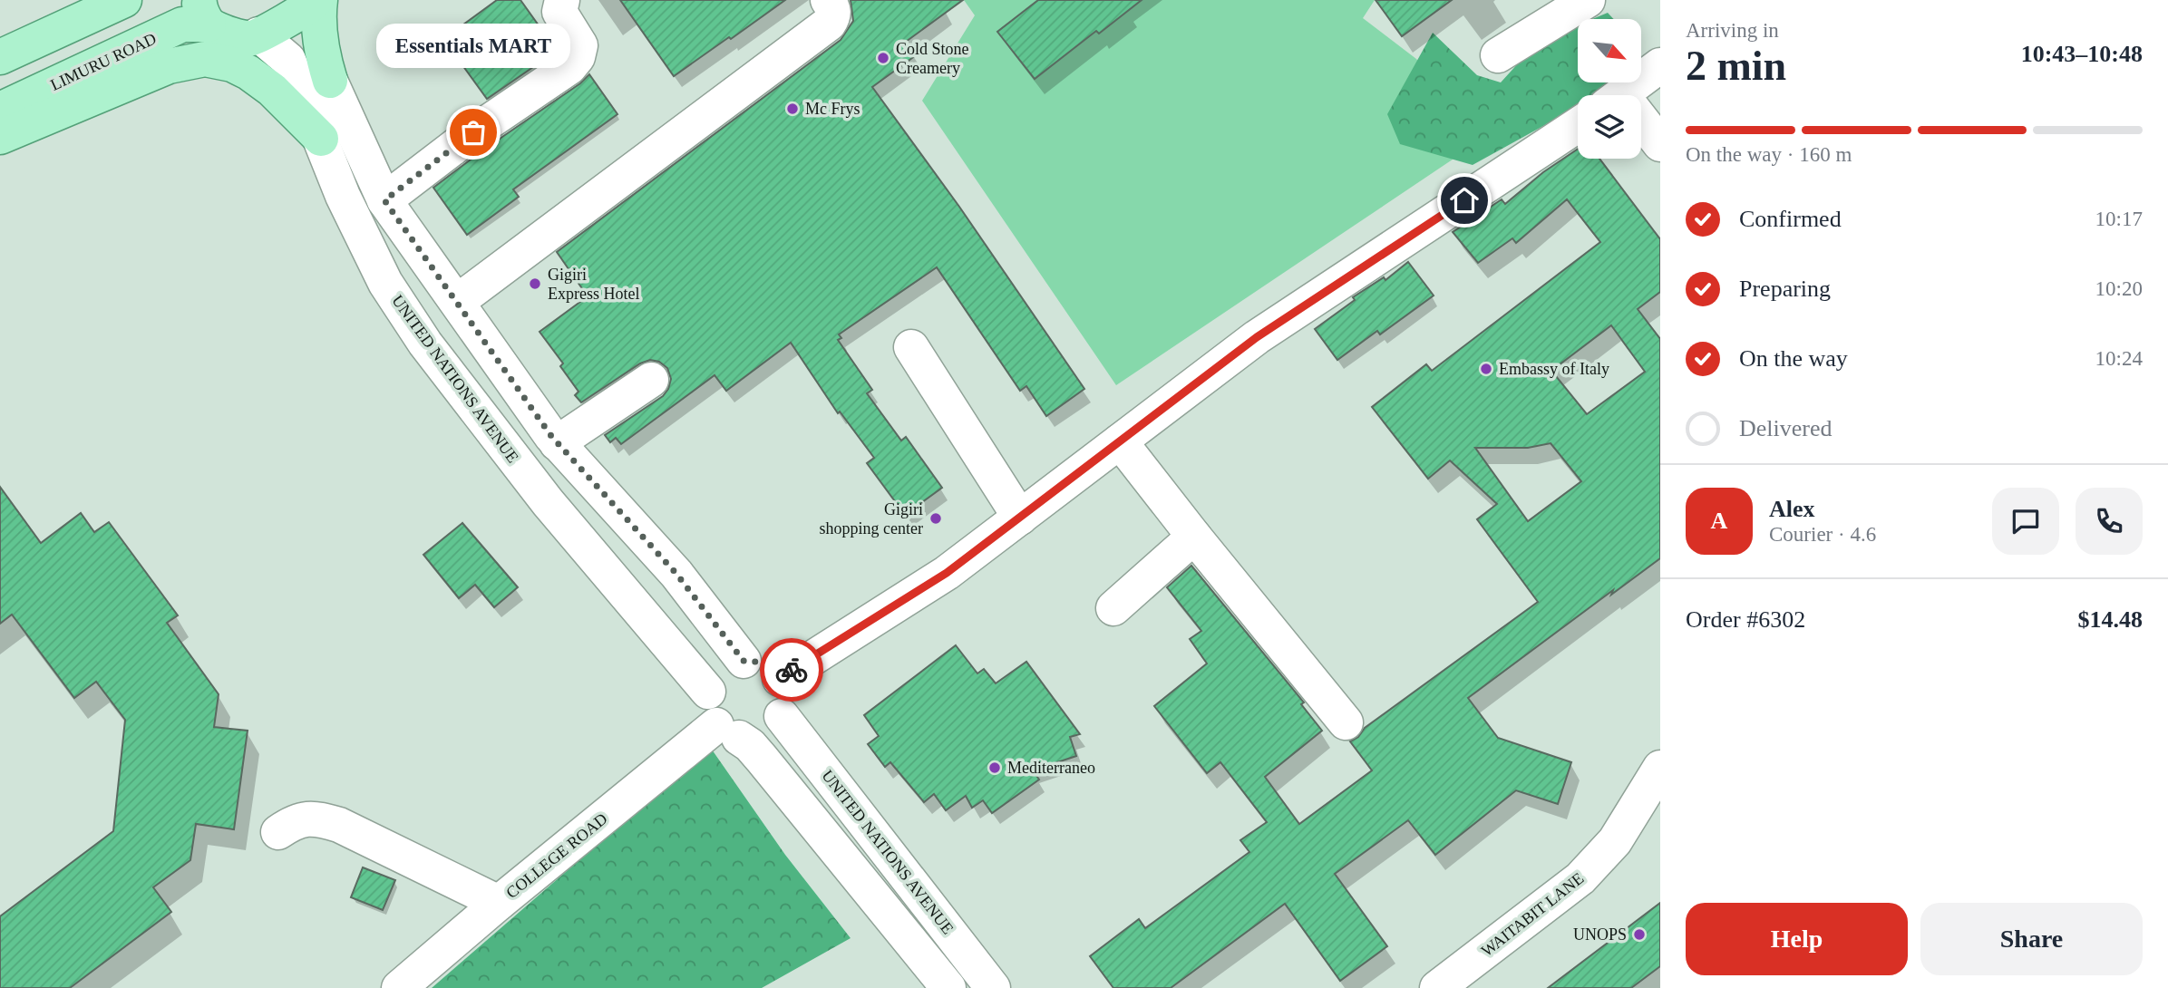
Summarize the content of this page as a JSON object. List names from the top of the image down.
{
  "streets": {
    "main road": ["LIMURU ROAD"],
    "street": ["UNITED NATIONS AVENUE", "COLLEGE ROAD", "WAITABIT LANE"]
  },
  "crossings": [
    ["UNITED NATIONS AVENUE", "COLLEGE ROAD"]
  ],
  "places": [
    "Cold Stone Creamery",
    "Mc Frys",
    "Essentials MART",
    "Gigiri Express Hotel",
    "Embassy of Italy",
    "Gigiri shopping center",
    "Mediterraneo",
    "UNOPS"
  ],
  "north": "bottom right",
  "page": {
    "heading": ["2 min", "Arriving in", "10:43–10:48"],
    "panel": [
      "Alex",
      "Courier · 4.6",
      "Order #6302",
      "$14.48"
    ],
    "bubble": "Essentials MART",
    "bar": "On the way · 160 m",
    "list": [
      ["Confirmed", "10:17"],
      ["Preparing", "10:20"],
      ["On the way", "10:24"],
      "Delivered"
    ],
    "round": "A",
    "buttons": ["Help", "Share"]
  }
}
